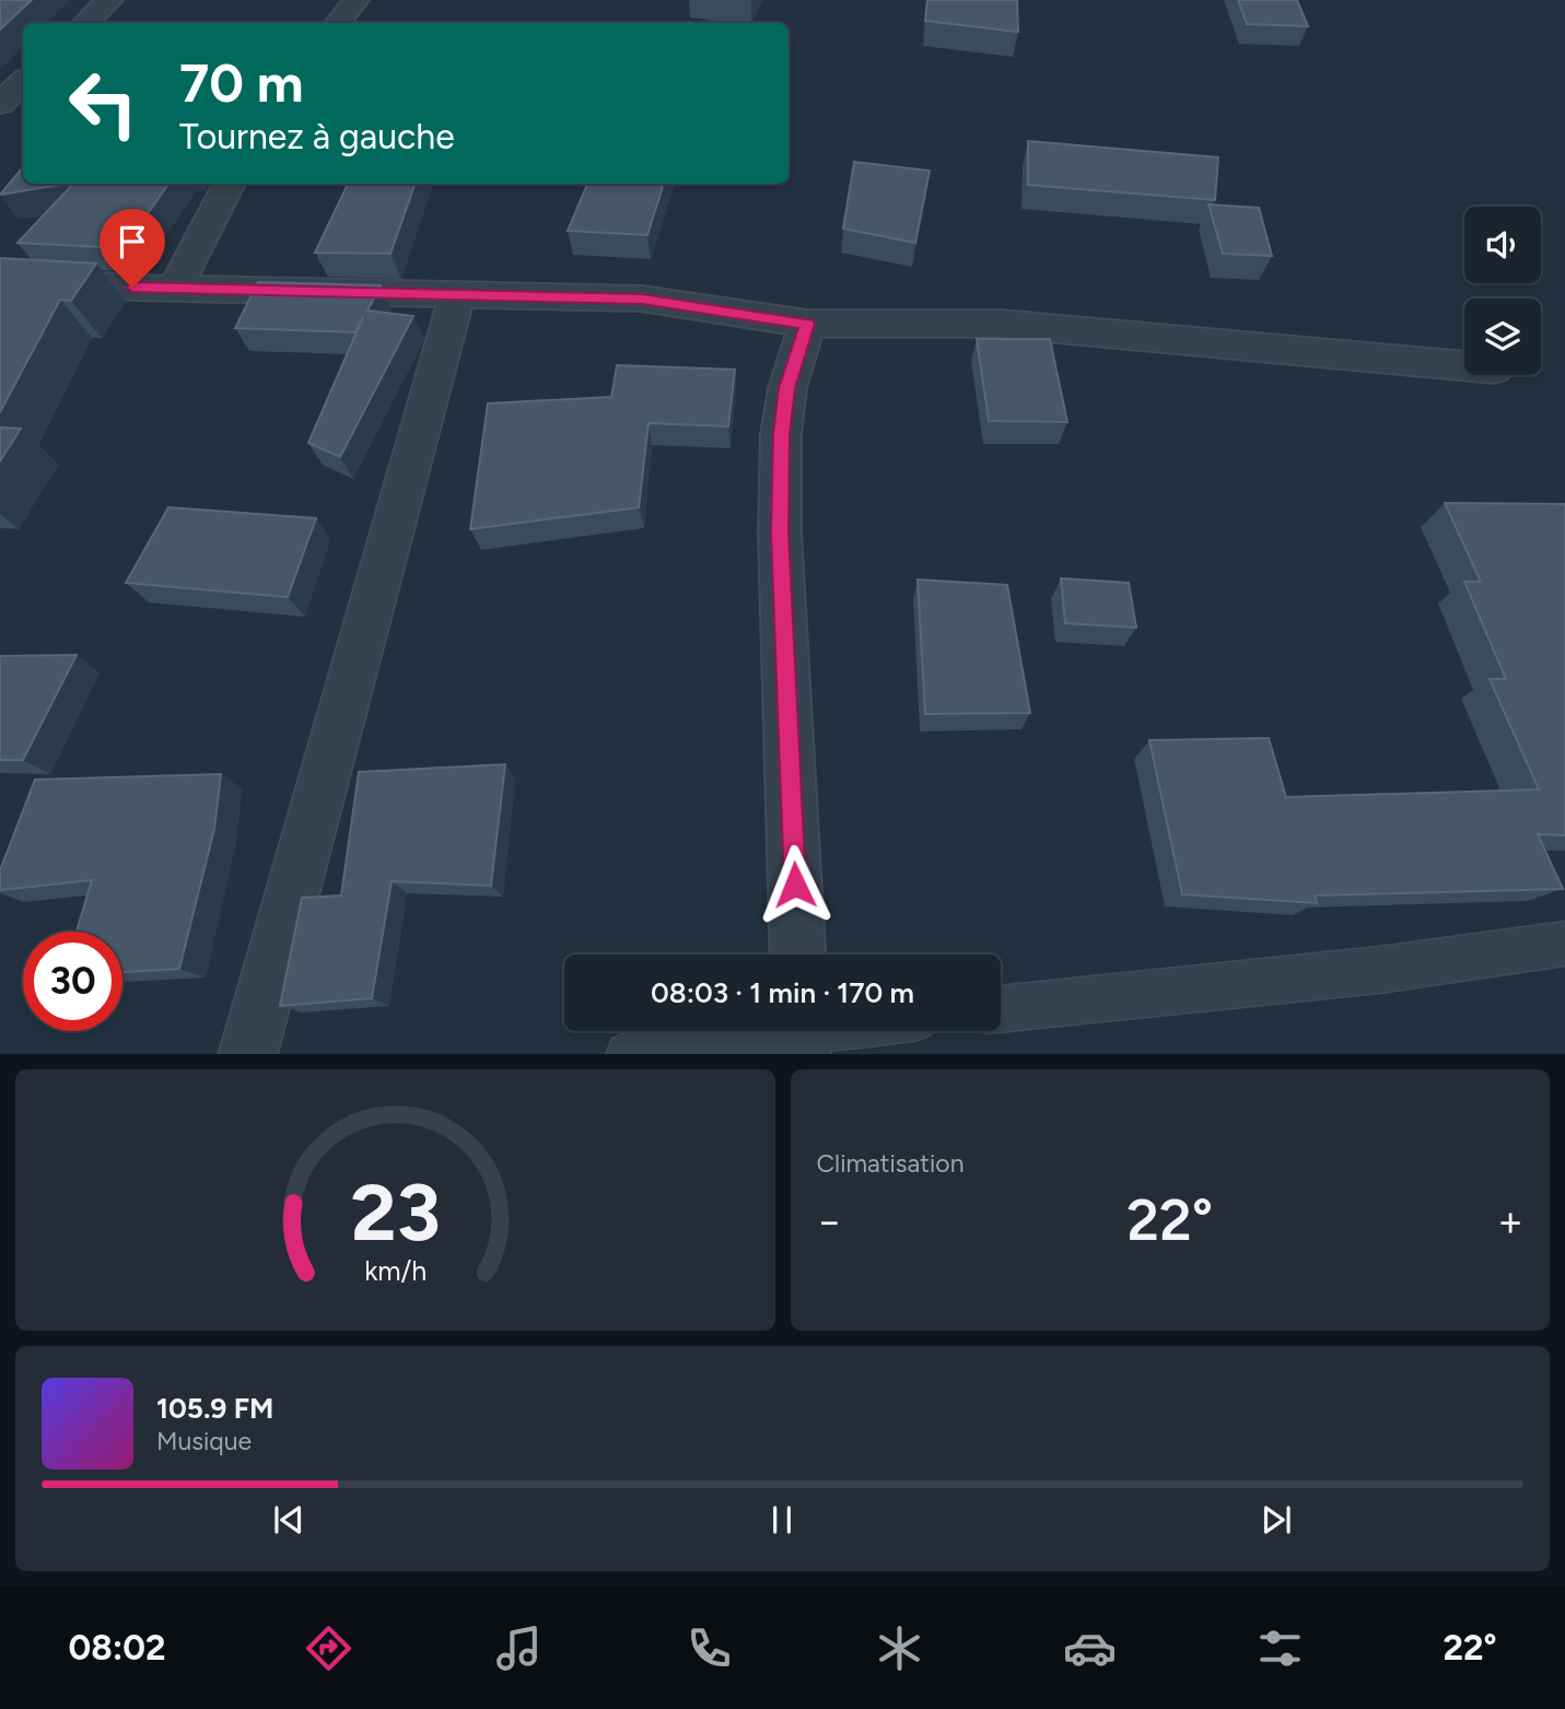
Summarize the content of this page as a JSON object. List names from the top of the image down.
{
  "page": {
    "turn": ["70 m", "Tournez à gauche"],
    "limit": "30",
    "trip": "08:03 · 1 min · 170 m",
    "tile": "Climatisation",
    "heat": ["−", "22°", "+"],
    "song": ["105.9 FM", "Musique"],
    "tabs": ["08:02", "22°"],
    "gauge": ["23", "km/h"]
  }
}
